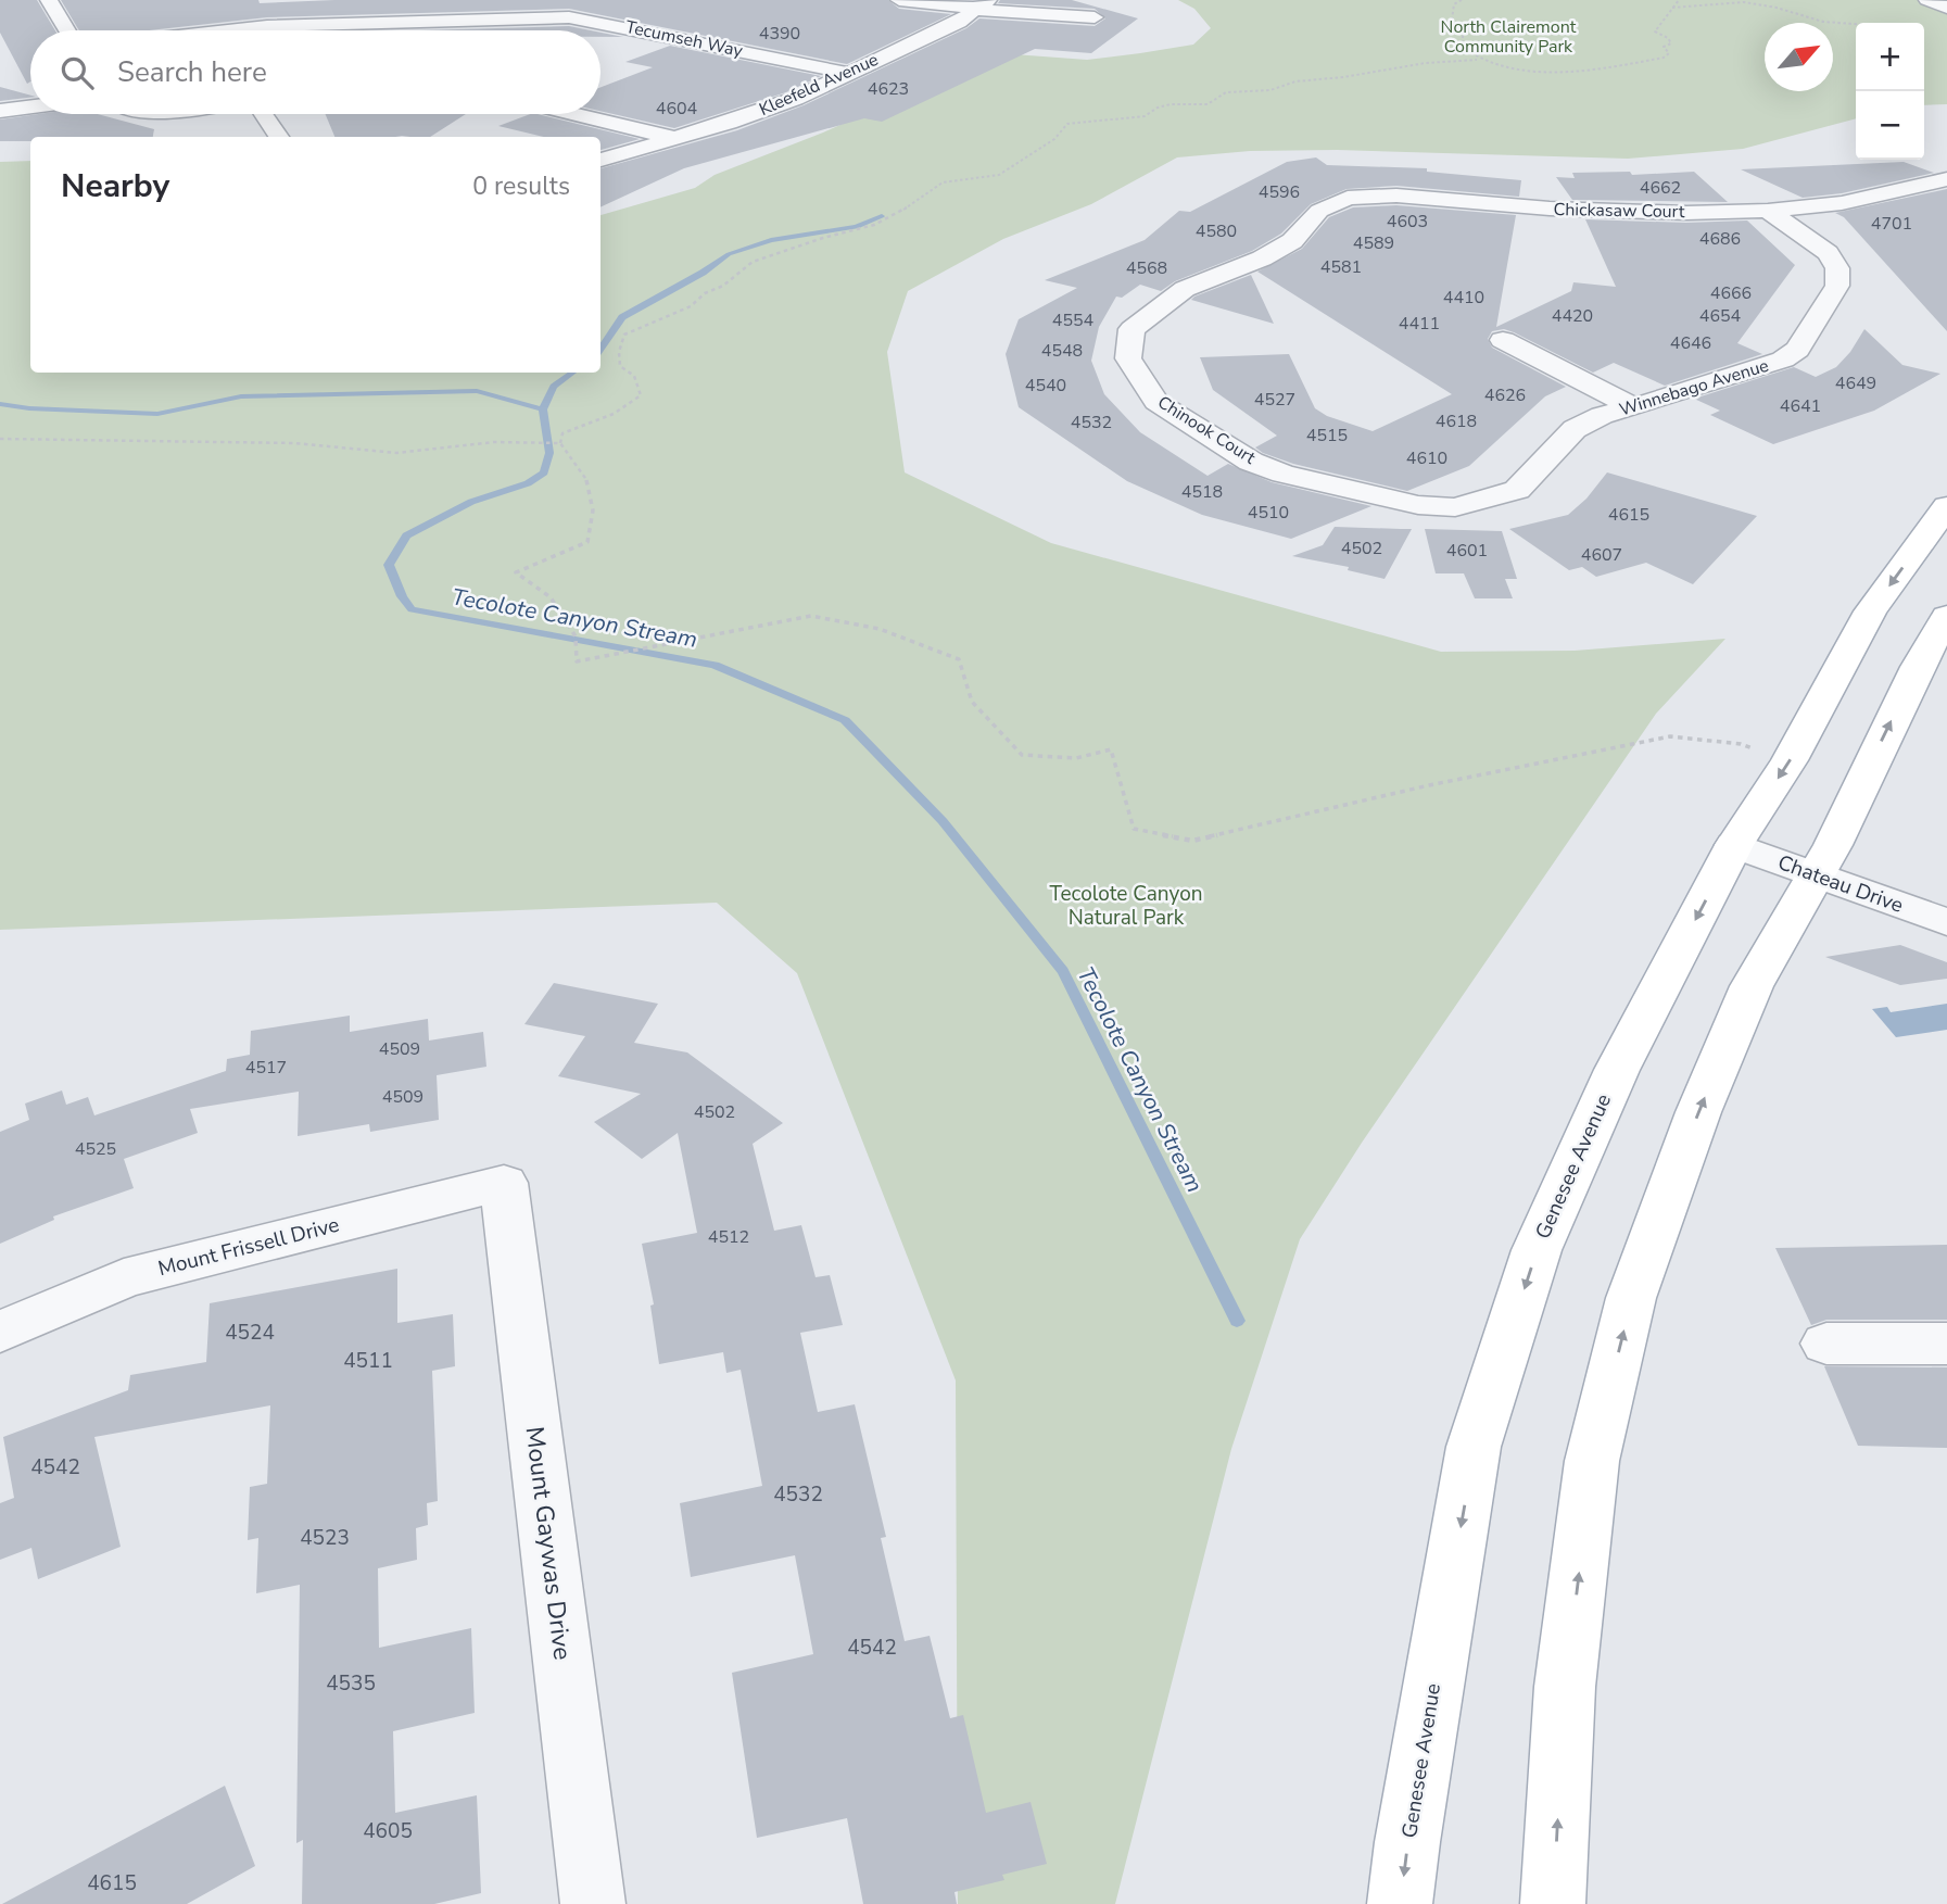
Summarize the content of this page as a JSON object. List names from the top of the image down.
{
  "streets": {
    "main road": ["Genesee Avenue"],
    "street": [
      "Tecumseh Way",
      "Kleefeld Avenue",
      "Chickasaw Court",
      "Winnebago Avenue",
      "Chinook Court",
      "Chateau Drive",
      "Mount Frissell Drive",
      "Mount Gaywas Drive"
    ]
  },
  "crossings": [
    ["Tecumseh Way", "Kleefeld Avenue"],
    ["Chickasaw Court", "Winnebago Avenue"],
    ["Chickasaw Court", "Chinook Court"],
    ["Winnebago Avenue", "Chinook Court"],
    ["Chateau Drive", "Genesee Avenue"],
    ["Mount Frissell Drive", "Mount Gaywas Drive"]
  ],
  "water": ["Tecolote Canyon Stream"],
  "parks": ["North Clairemont Community Park", "Tecolote Canyon Natural Park"],
  "house_numbers": [
    "4390",
    "4623",
    "4604",
    "4662",
    "4596",
    "4603",
    "4701",
    "4580",
    "4686",
    "4589",
    "4581",
    "4568",
    "4666",
    "4410",
    "4420",
    "4654",
    "4554",
    "4411",
    "4646",
    "4548",
    "4649",
    "4540",
    "4626",
    "4527",
    "4641",
    "4618",
    "4532",
    "4515",
    "4610",
    "4518",
    "4510",
    "4615",
    "4502",
    "4601",
    "4607",
    "4509",
    "4517",
    "4509",
    "4502",
    "4525",
    "4512",
    "4524",
    "4511",
    "4542",
    "4532",
    "4523",
    "4542",
    "4535",
    "4605",
    "4615"
  ],
  "north": "top right",
  "page": {
    "map_buttons": ["+", "−"],
    "search": "Search here",
    "heading": ["Nearby", "0 results"]
  }
}
